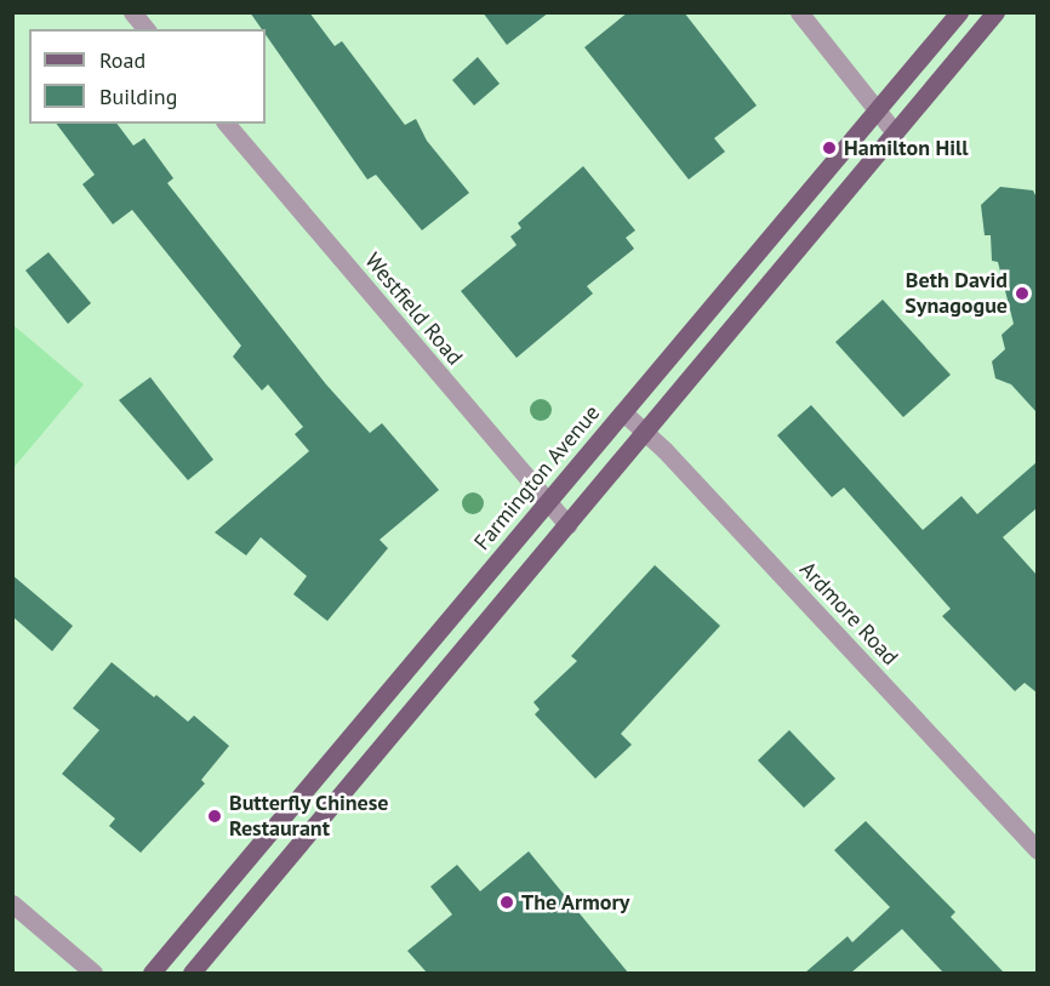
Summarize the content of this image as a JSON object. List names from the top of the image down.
{
  "streets": {
    "main road": ["Farmington Avenue"],
    "street": ["Westfield Road", "Ardmore Road"]
  },
  "crossings": [
    ["Westfield Road", "Farmington Avenue"],
    ["Farmington Avenue", "Ardmore Road"]
  ],
  "places": [
    "Hamilton Hill",
    "Beth David Synagogue",
    "Butterfly Chinese Restaurant",
    "The Armory"
  ],
  "legend": ["Road", "Building"]
}
